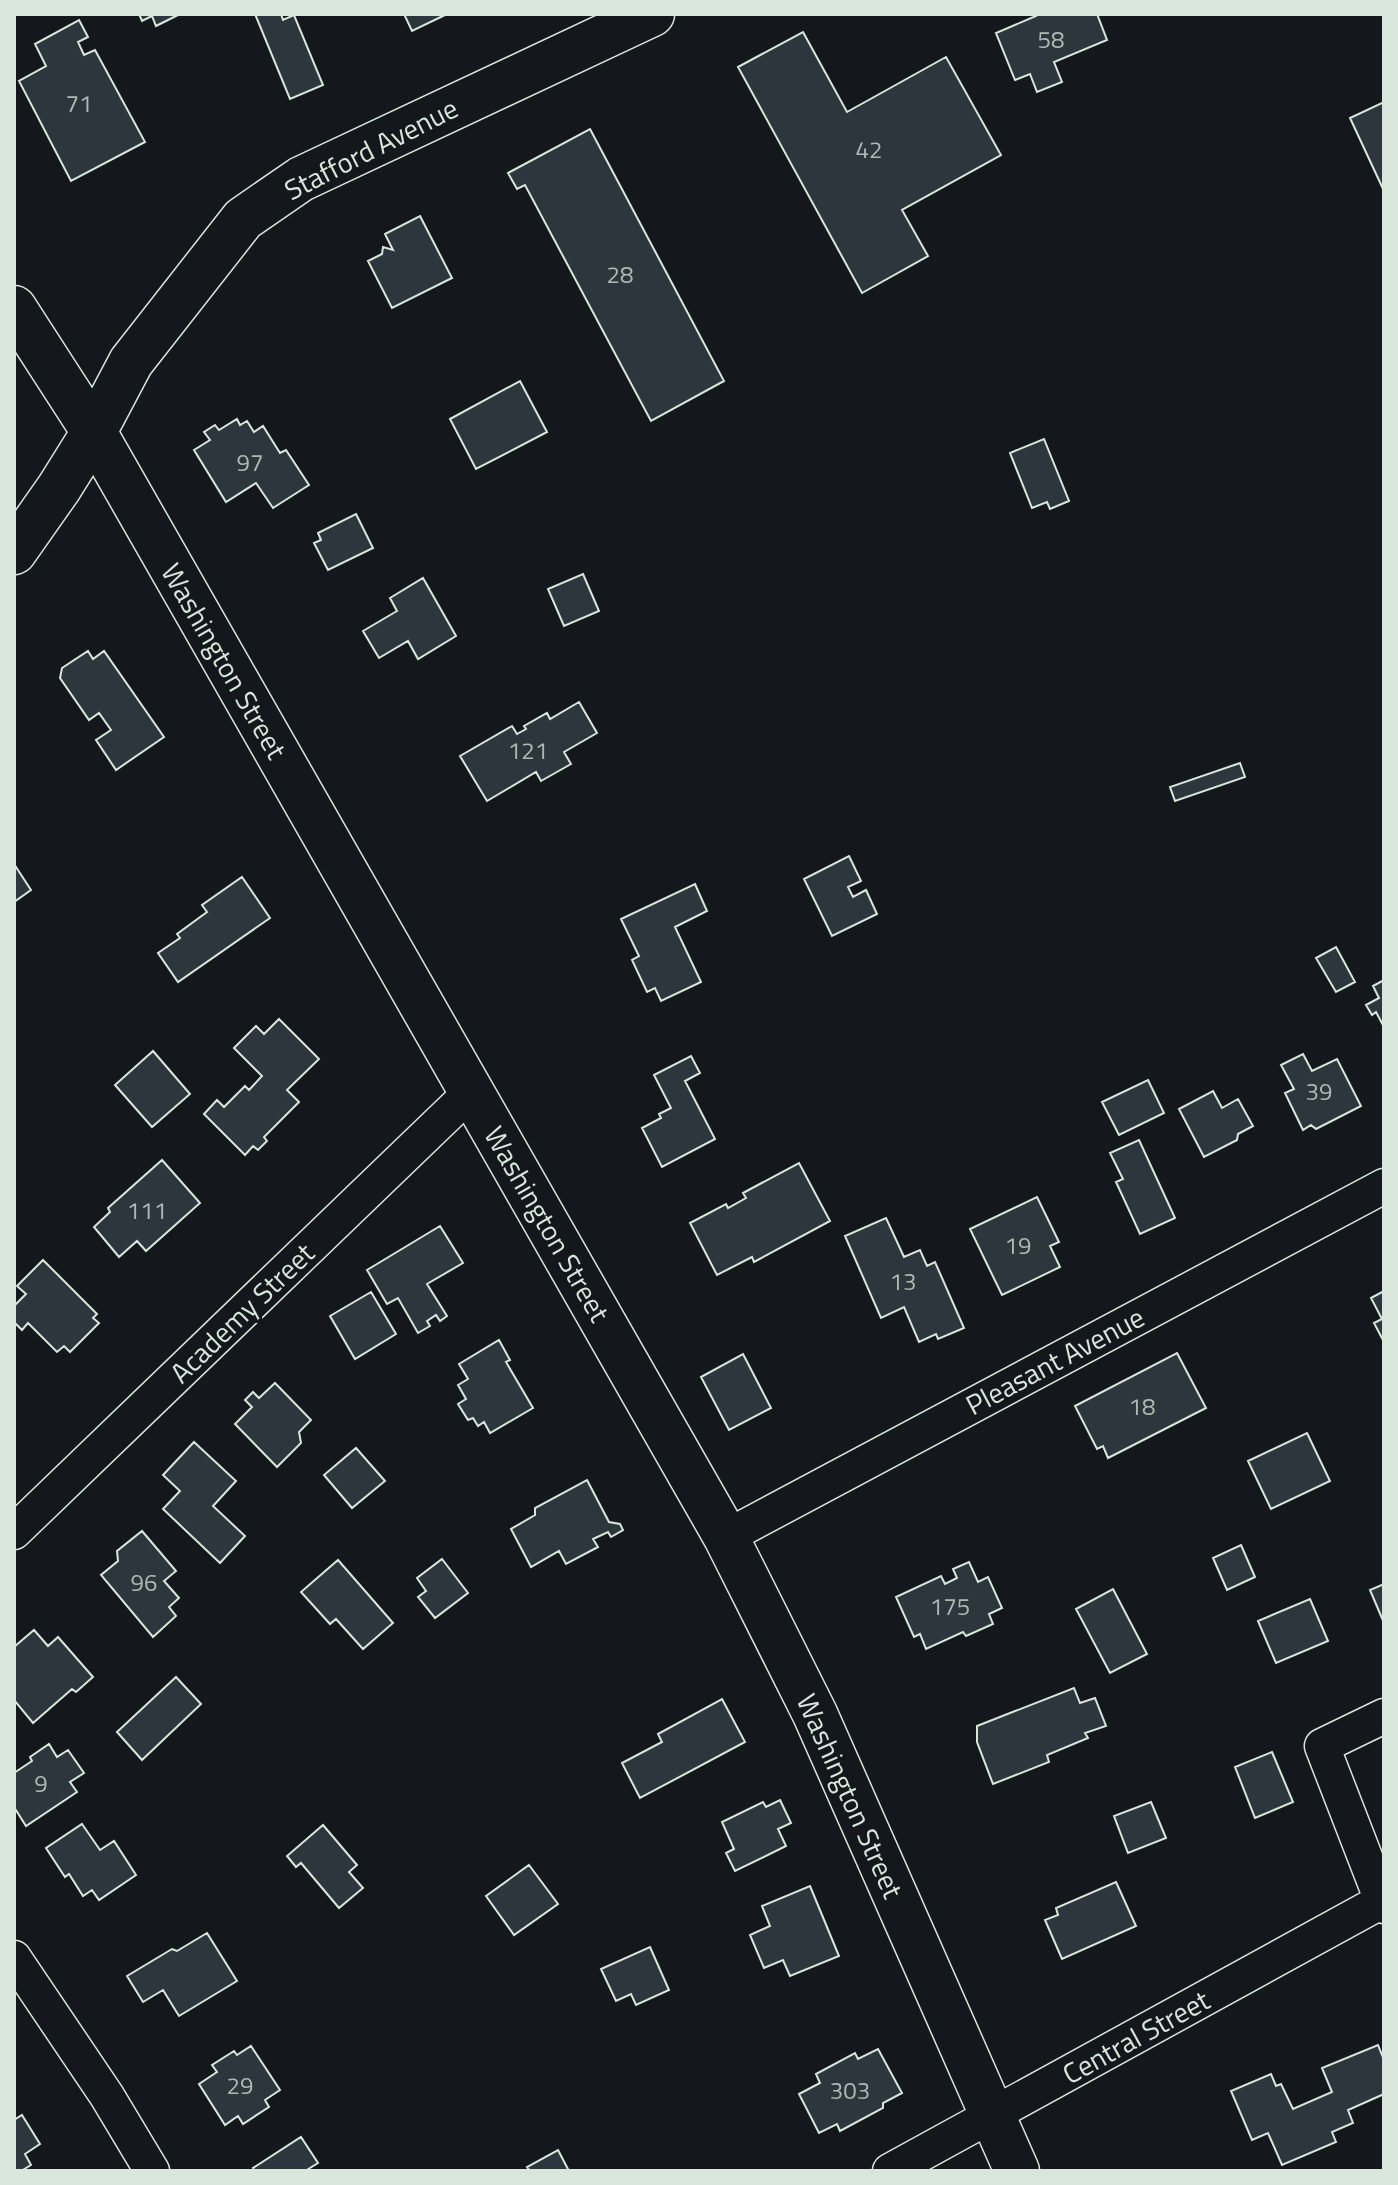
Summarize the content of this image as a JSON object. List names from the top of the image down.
{
  "streets": {
    "main road": ["Stafford Avenue", "Washington Street"],
    "street": ["Academy Street", "Pleasant Avenue", "Central Street"]
  },
  "crossings": [
    ["Stafford Avenue", "Washington Street"],
    ["Washington Street", "Academy Street"],
    ["Washington Street", "Pleasant Avenue"],
    ["Washington Street", "Central Street"]
  ],
  "house_numbers": [
    "58",
    "71",
    "42",
    "28",
    "97",
    "121",
    "39",
    "111",
    "19",
    "13",
    "18",
    "96",
    "175",
    "9",
    "29",
    "303"
  ]
}
